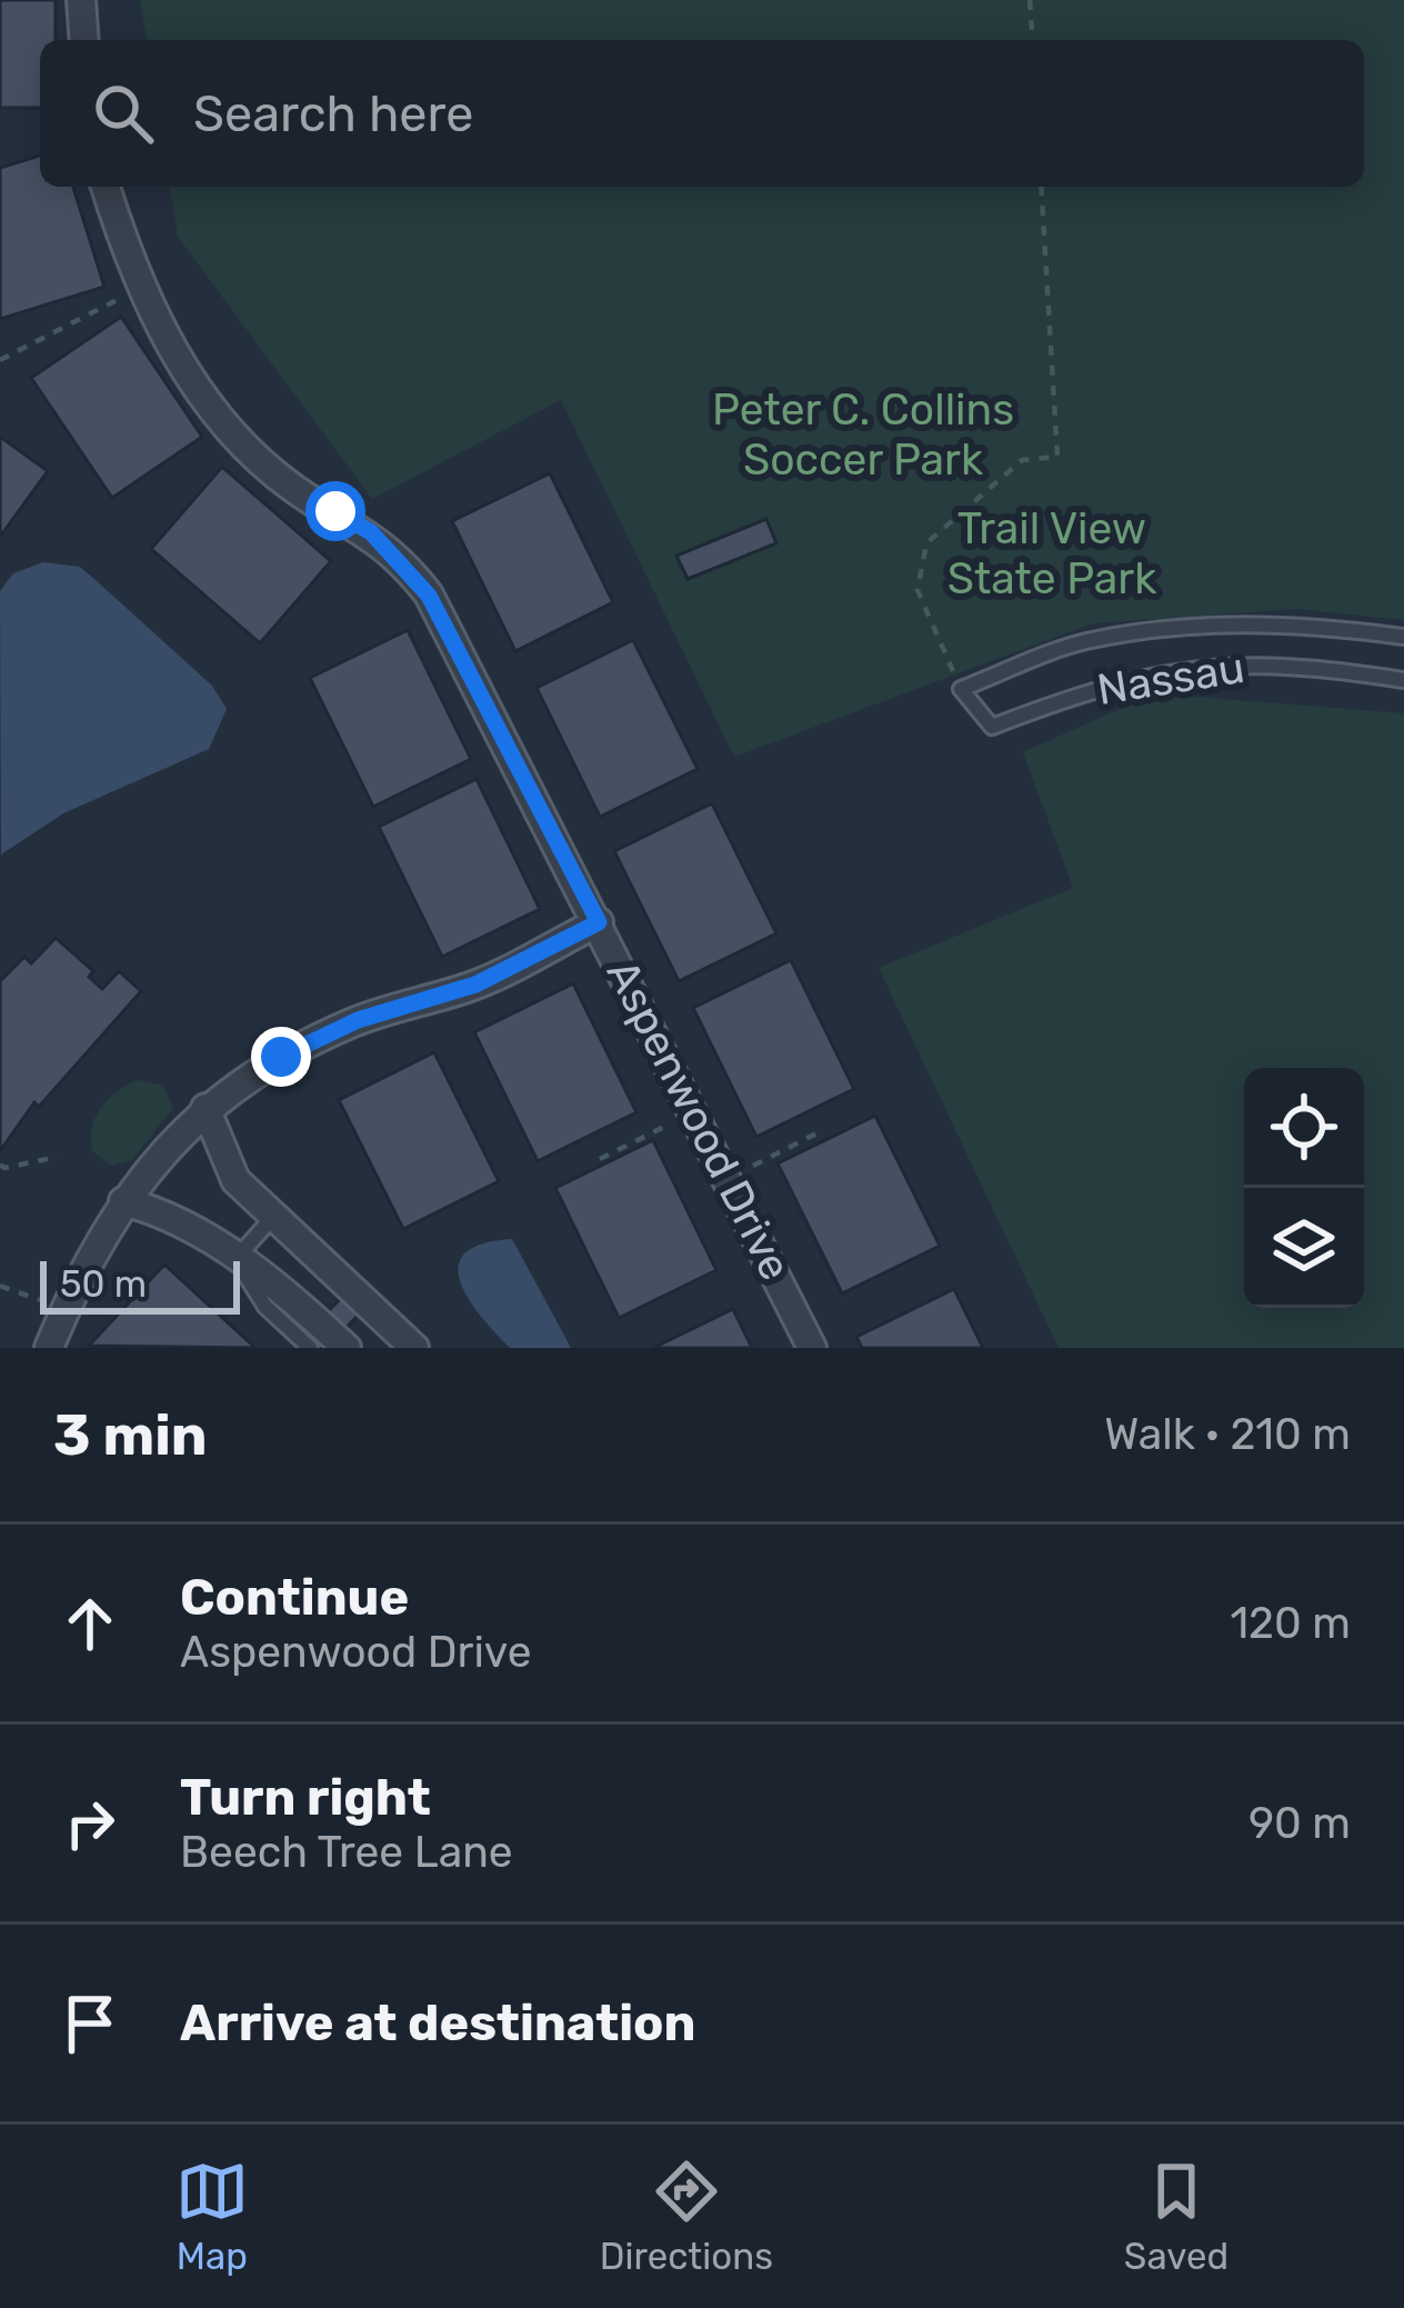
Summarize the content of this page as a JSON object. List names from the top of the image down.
{
  "streets": {
    "street": ["Aspenwood Drive"],
    "lane": ["Nassau"]
  },
  "parks": ["Peter C. Collins Soccer Park", "Trail View State Park"],
  "scale_bar": "50 m",
  "page": {
    "search": "Search here",
    "scale": "50 m",
    "heading": ["3 min", "Walk · 210 m"],
    "list": [
      ["Continue", "Aspenwood Drive", "120 m"],
      ["Turn right", "Beech Tree Lane", "90 m"],
      "Arrive at destination"
    ],
    "nav": ["Map", "Directions", "Saved"]
  }
}
